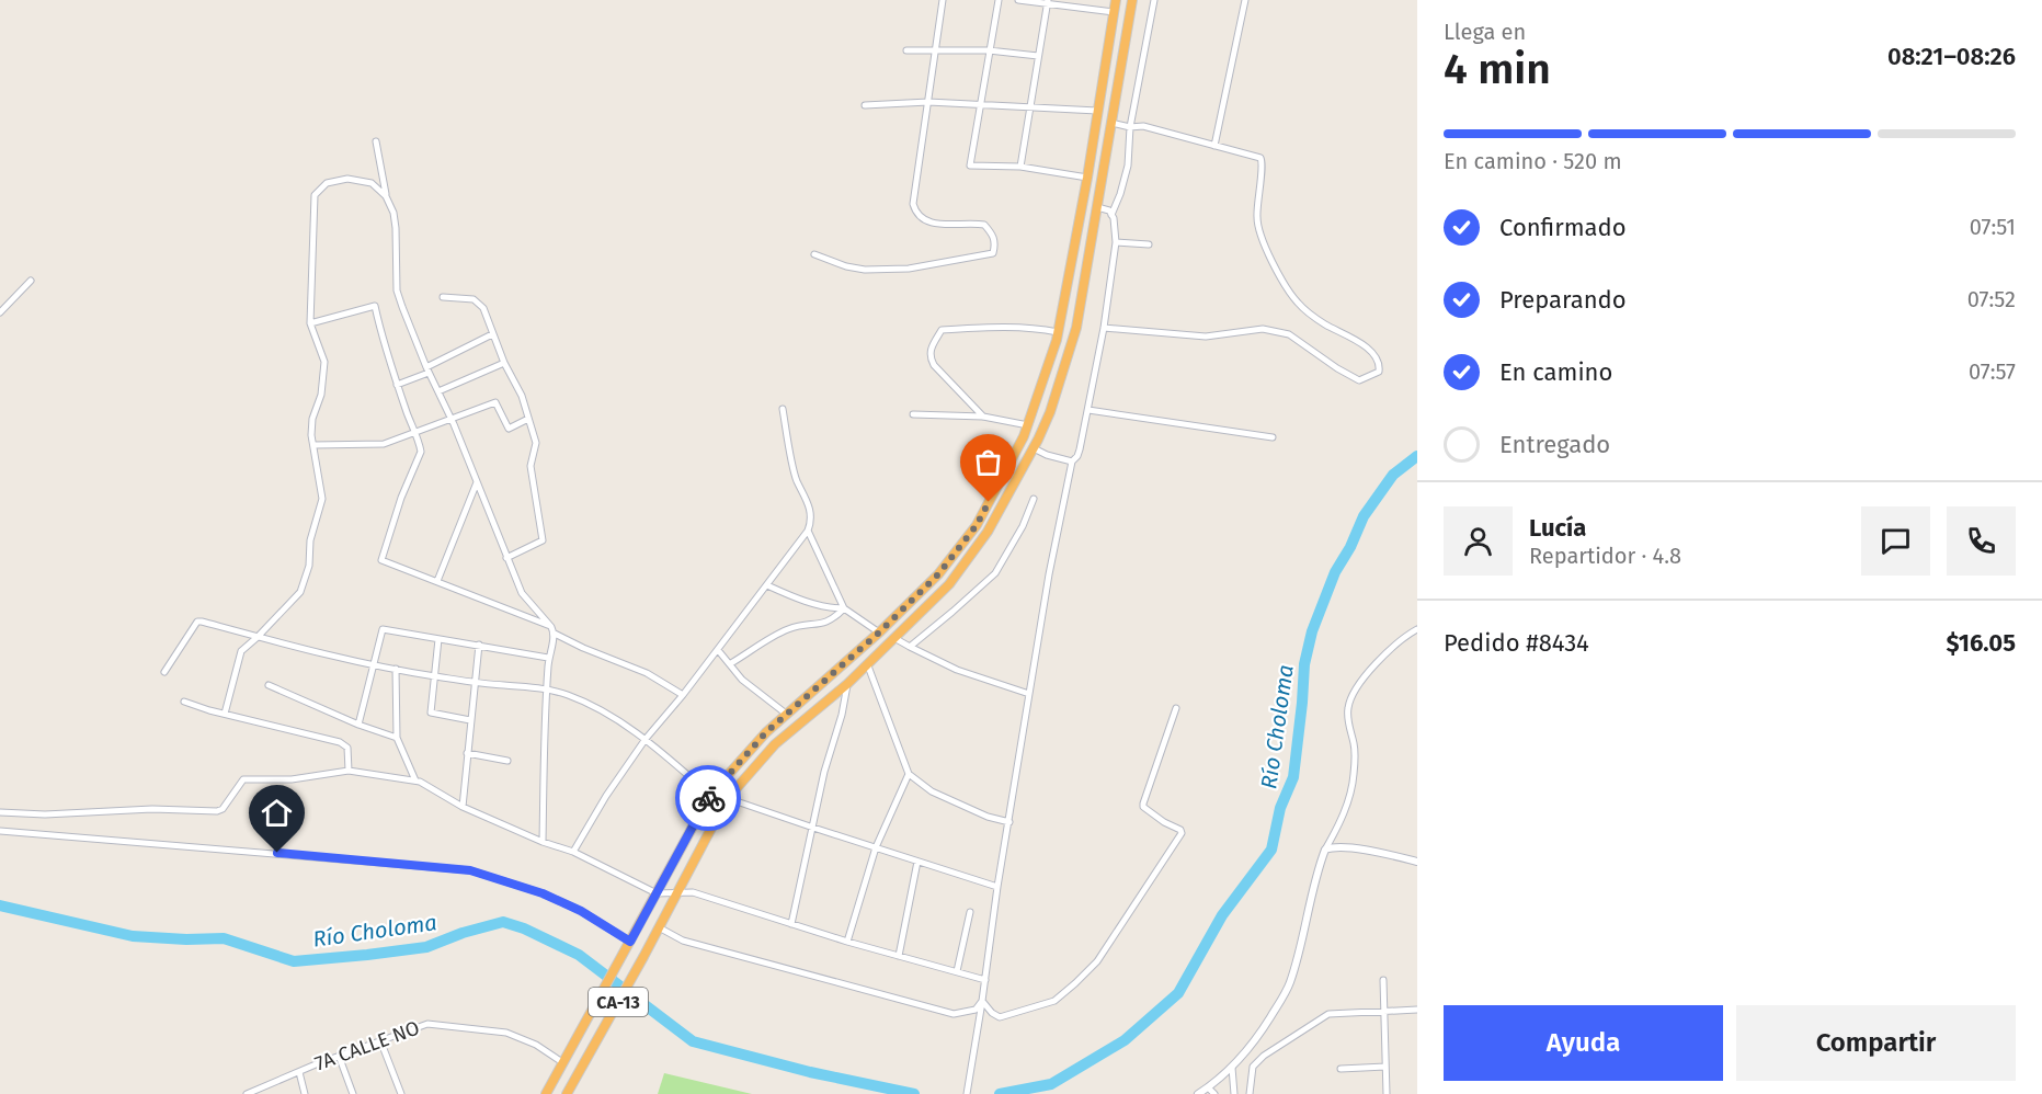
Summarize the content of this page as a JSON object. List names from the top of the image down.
{
  "streets": {
    "highway": ["CA-13"],
    "street": ["7A CALLE NO"]
  },
  "crossings": [
    ["CA-13", "7A CALLE NO"]
  ],
  "water": ["Río Choloma"],
  "page": {
    "heading": ["4 min", "Llega en", "08:21–08:26"],
    "panel": [
      "Lucía",
      "Repartidor · 4.8",
      "Pedido #8434",
      "$16.05"
    ],
    "bar": "En camino · 520 m",
    "list": [
      ["Confirmado", "07:51"],
      ["Preparando", "07:52"],
      ["En camino", "07:57"],
      "Entregado"
    ],
    "buttons": ["Ayuda", "Compartir"]
  }
}
